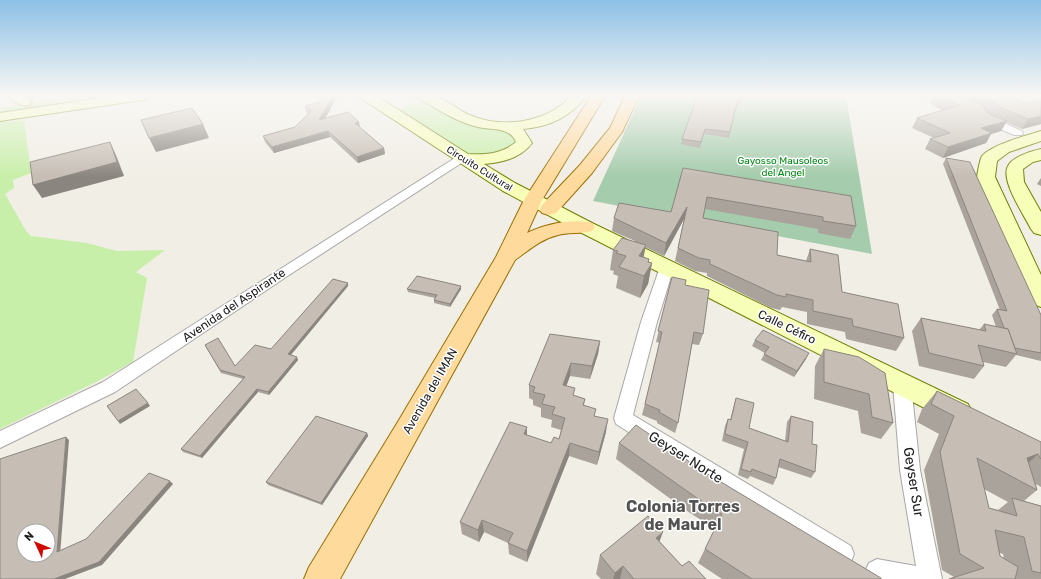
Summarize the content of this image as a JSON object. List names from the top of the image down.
{
  "streets": {
    "main road": ["Avenida del IMAN"],
    "street": [
      "Circuito Cultural",
      "Avenida del Aspirante",
      "Calle Céfiro",
      "Geyser Norte",
      "Geyser Sur"
    ]
  },
  "crossings": [
    ["Circuito Cultural", "Avenida del Aspirante"],
    ["Circuito Cultural", "Calle Céfiro"],
    ["Circuito Cultural", "Avenida del IMAN"],
    ["Calle Céfiro", "Avenida del IMAN"],
    ["Calle Céfiro", "Geyser Norte"],
    ["Calle Céfiro", "Geyser Sur"]
  ],
  "districts": ["Colonia Torres de Maurel"],
  "parks": ["Gayosso Mausoleos del Angel"],
  "north": "top left"
}
